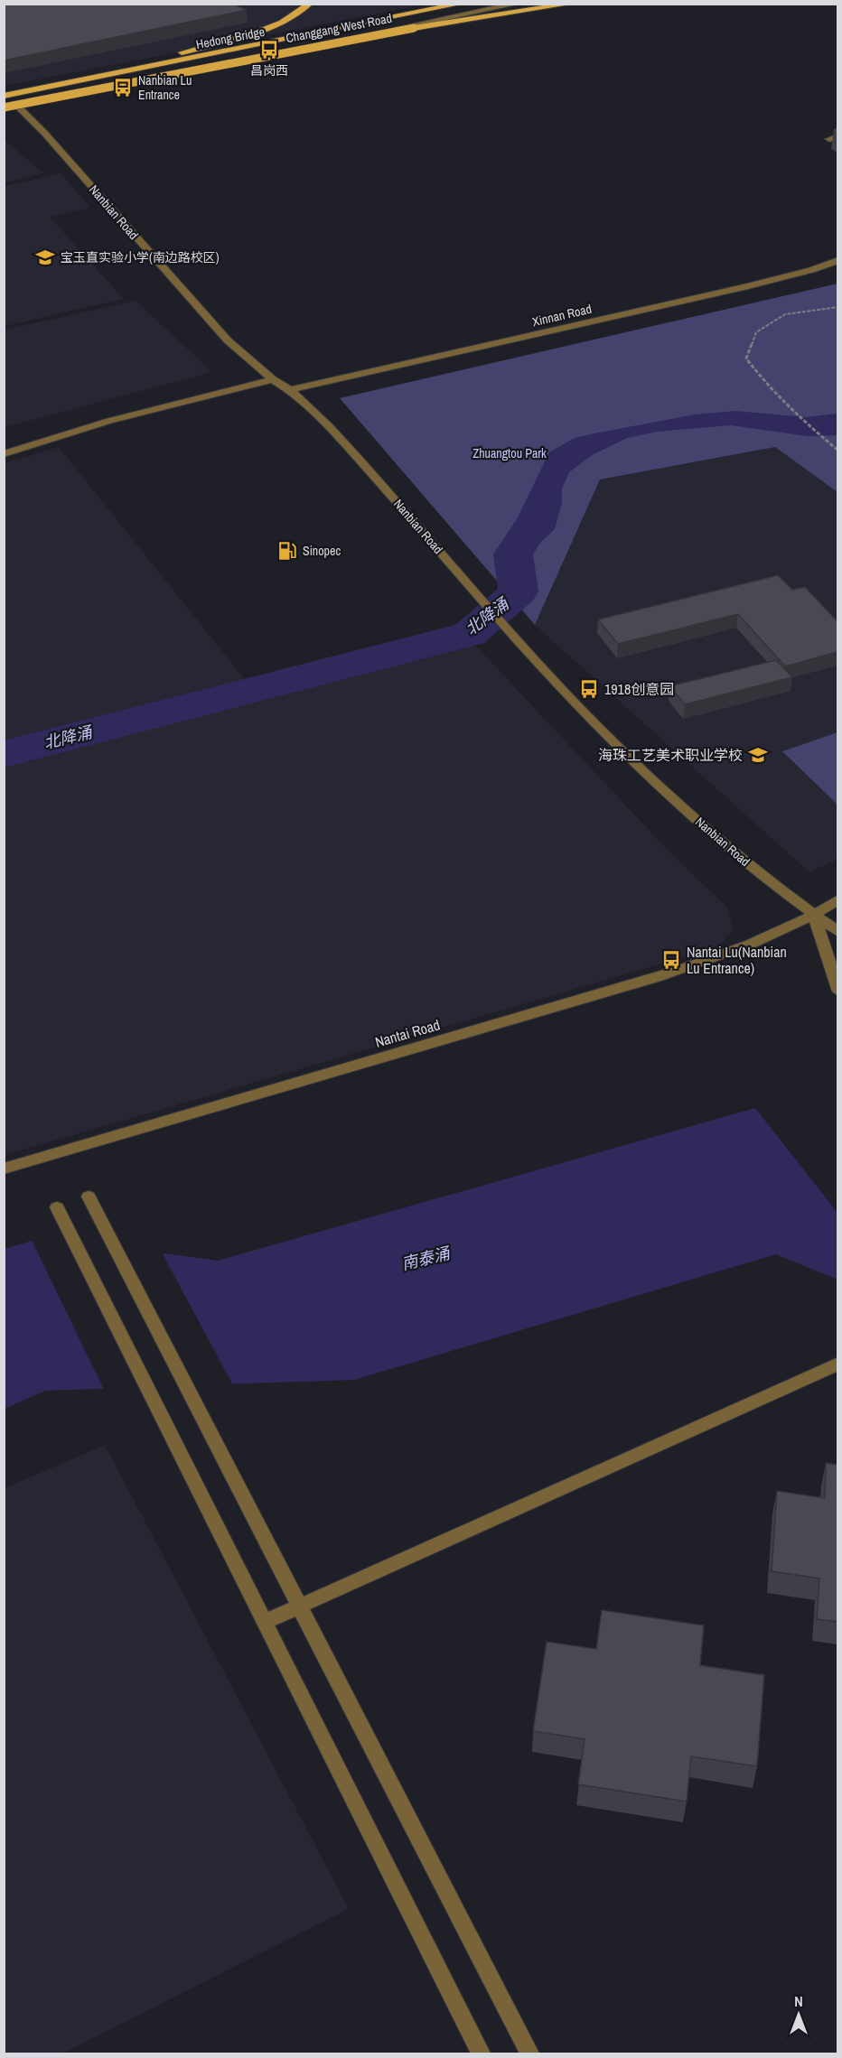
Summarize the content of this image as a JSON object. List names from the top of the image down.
{
  "streets": {
    "main road": ["Hedong Bridge"],
    "street": [
      "Changgang West Road",
      "Nanbian Road",
      "Xinnan Road",
      "Nantai Road"
    ]
  },
  "crossings": [
    ["Changgang West Road", "Hedong Bridge"],
    ["Changgang West Road", "Nanbian Road"],
    ["Nanbian Road", "Xinnan Road"],
    ["Nanbian Road", "Nantai Road"]
  ],
  "water": ["北降涌", "南泰涌"],
  "parks": ["Zhuangtou Park"],
  "places": {
    "bus stop": [
      "昌岗西",
      "Nanbian Lu Entrance",
      "1918创意园",
      "Nantai Lu(Nanbian Lu Entrance)"
    ],
    "school or university": ["宝玉直实验小学(南边路校区)", "海珠工艺美术职业学校"],
    "fuel station": ["Sinopec"]
  },
  "north": "top"
}
